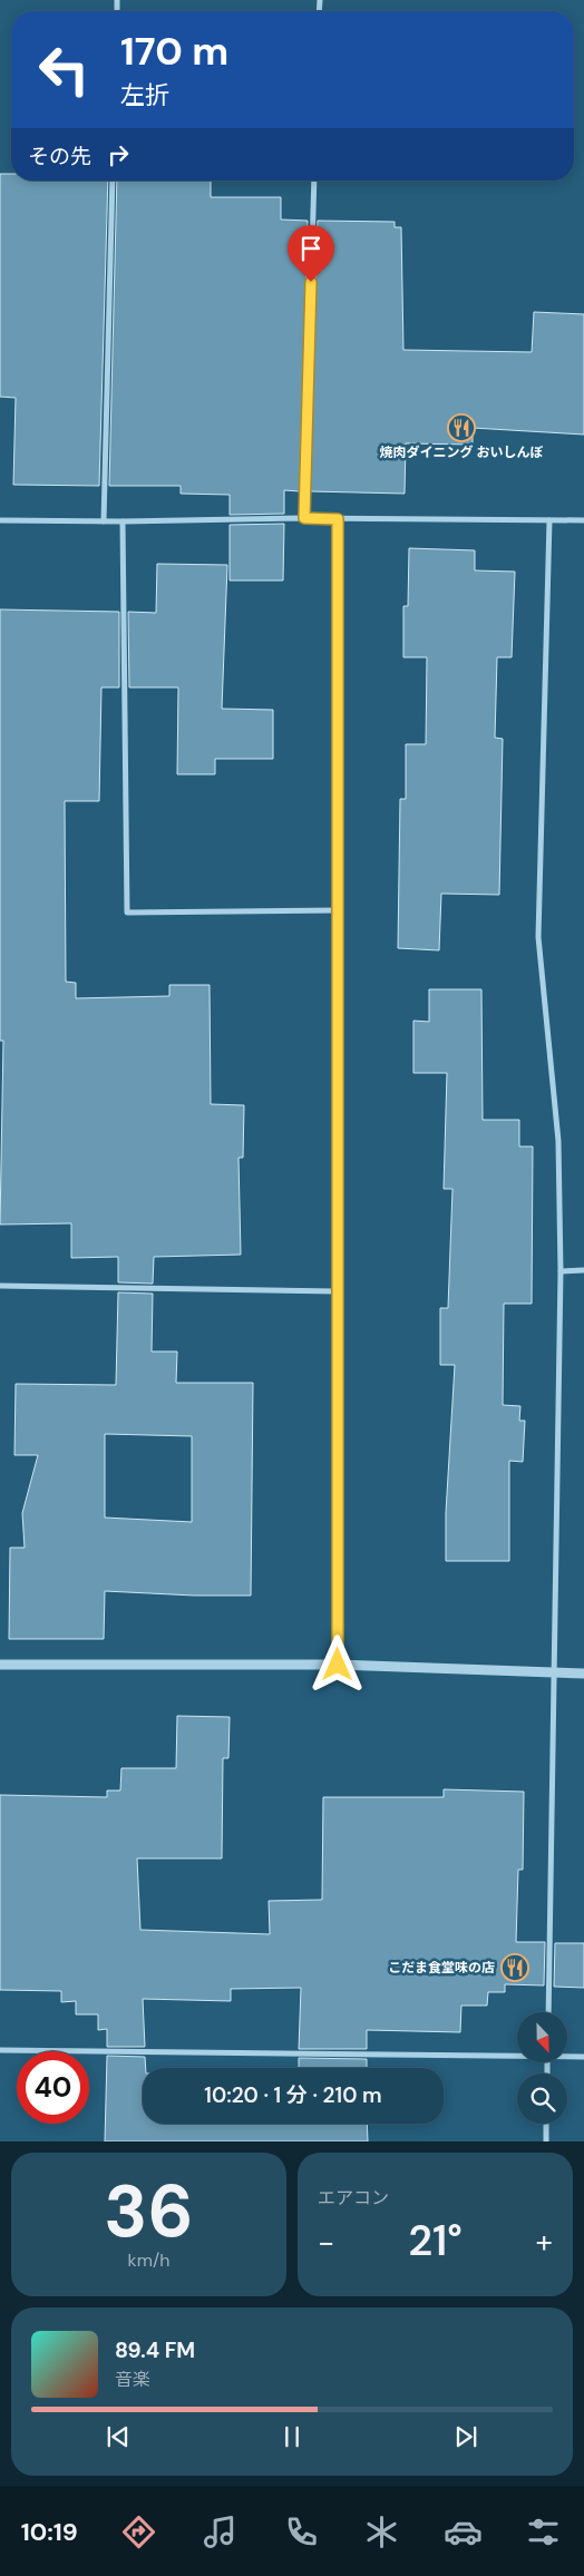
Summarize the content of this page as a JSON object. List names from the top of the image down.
{
  "places": {
    "restaurant": ["焼肉ダイニング おいしんぼ", "こだま食堂味の店"]
  },
  "north": "bottom",
  "page": {
    "turn": ["170 m", "左折"],
    "then": "その先",
    "limit": "40",
    "trip": "10:20 · 1 分 · 210 m",
    "tile": [
      ["36", "km/h"],
      "エアコン"
    ],
    "heat": ["−", "21°", "+"],
    "song": ["89.4 FM", "音楽"],
    "tabs": "10:19"
  }
}
